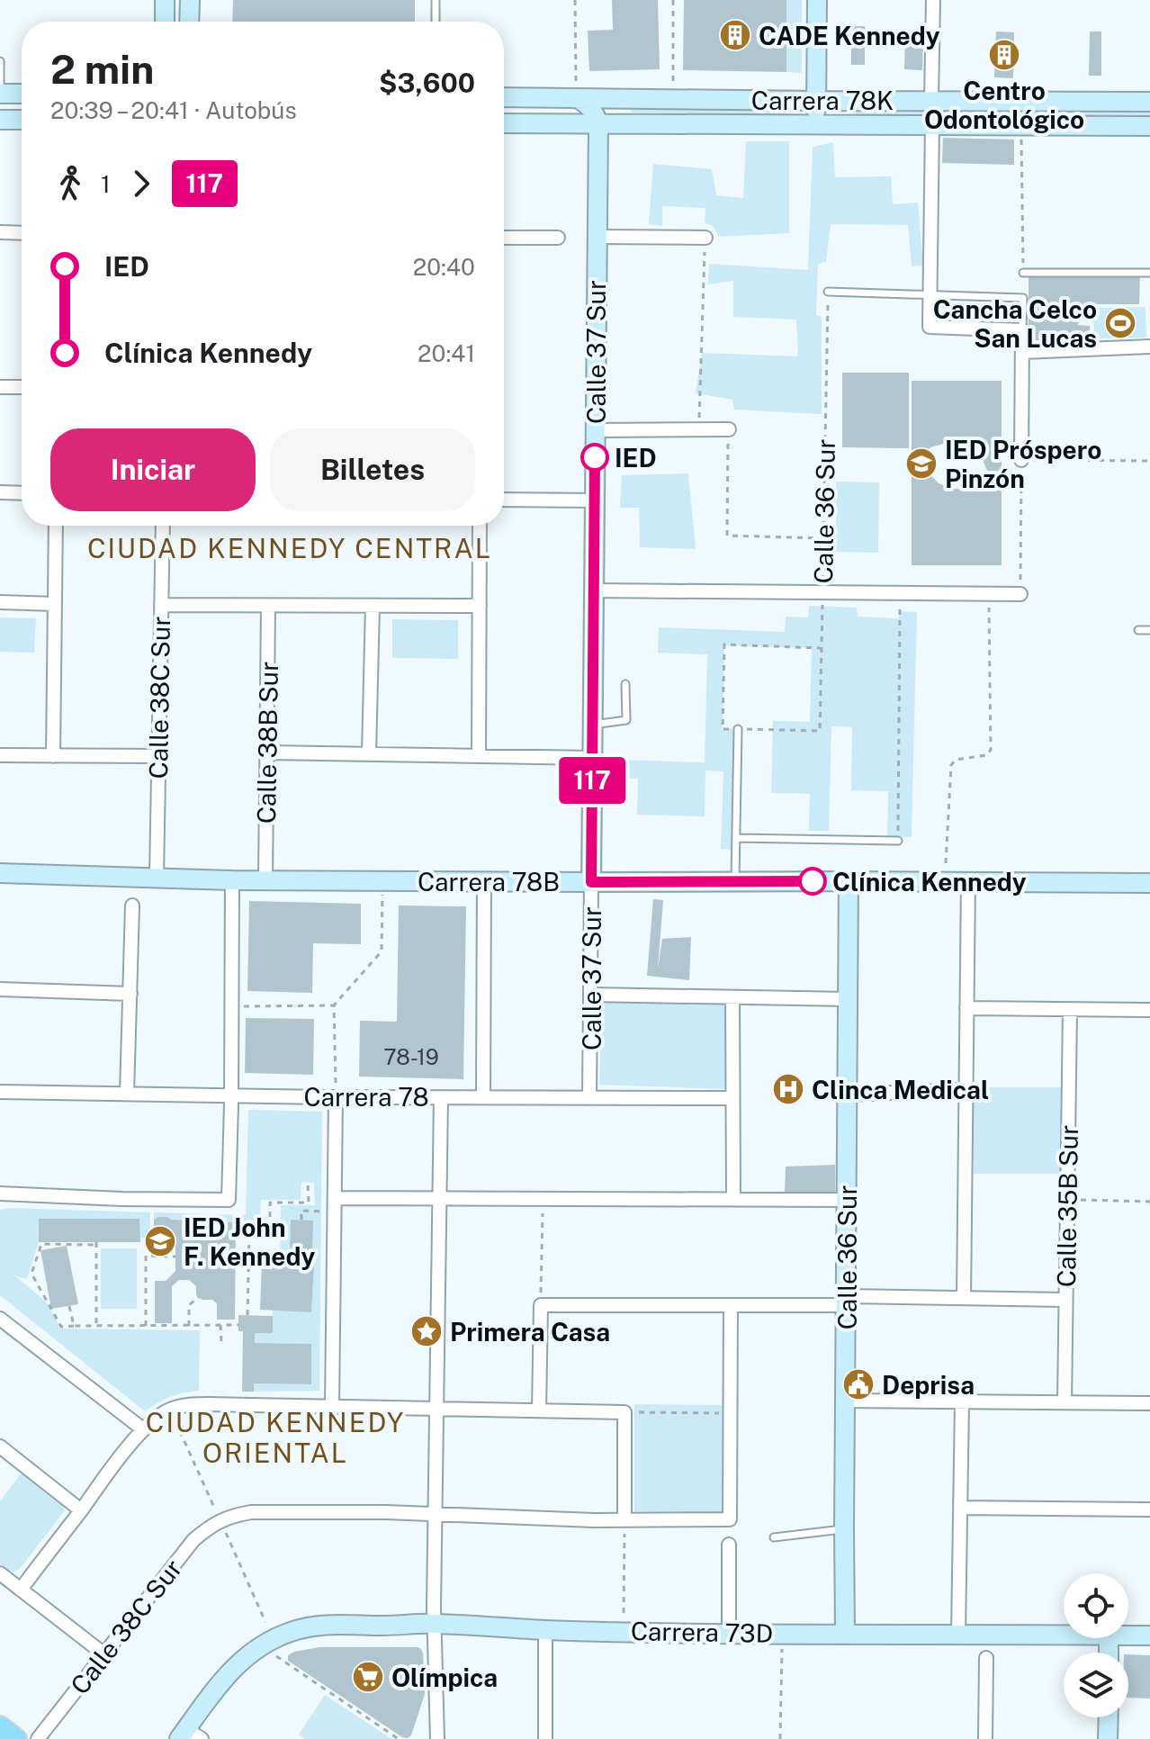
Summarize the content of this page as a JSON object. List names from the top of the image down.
{
  "streets": {
    "street": [
      "Carrera 78K",
      "Calle 37 Sur",
      "Calle 36 Sur",
      "Calle 38C Sur",
      "Calle 38B Sur",
      "Carrera 78B",
      "Carrera 78",
      "Calle 35B Sur",
      "Carrera 73D"
    ]
  },
  "crossings": [
    ["Carrera 78K", "Calle 37 Sur"],
    ["Calle 37 Sur", "Carrera 78B"],
    ["Calle 37 Sur", "Carrera 78"],
    ["Calle 36 Sur", "Carrera 78B"],
    ["Calle 36 Sur", "Carrera 73D"],
    ["Calle 38C Sur", "Carrera 78B"],
    ["Calle 38B Sur", "Carrera 78B"]
  ],
  "districts": ["CIUDAD KENNEDY CENTRAL", "CIUDAD KENNEDY ORIENTAL"],
  "places": {
    "building": ["CADE Kennedy", "Centro Odontológico"],
    "sports": ["Cancha Celco San Lucas"],
    "other": ["IED", "Clínica Kennedy"],
    "school or university": ["IED Próspero Pinzón", "IED John F. Kennedy"],
    "hospital": ["Clinca Medical"],
    "place": ["Primera Casa"],
    "public building": ["Deprisa"],
    "supermarket": ["Olímpica"]
  },
  "lines": ["bus line 117"],
  "house_numbers": ["78-19"],
  "page": {
    "on_map": "117",
    "heading": ["2 min", "20:39 – 20:41 · Autobús", "$3,600"],
    "legs": ["1", "117"],
    "list": [
      {
        "name": "IED",
        "value": "20:40"
      },
      {
        "name": "Clínica Kennedy",
        "value": "20:41"
      }
    ],
    "buttons": ["Iniciar", "Billetes"]
  }
}
